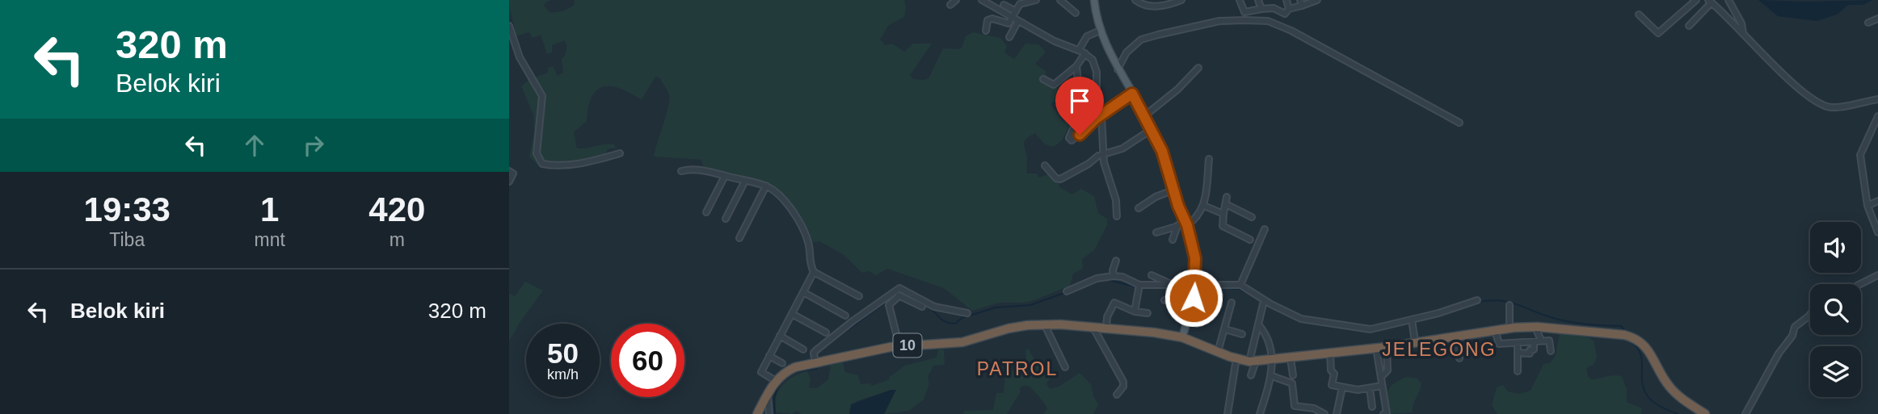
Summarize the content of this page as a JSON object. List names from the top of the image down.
{
  "streets": {
    "highway": ["10"]
  },
  "districts": ["JELEGONG", "PATROL"],
  "page": {
    "turn": ["320 m", "Belok kiri"],
    "eta": [
      "19:33",
      "Tiba",
      "1",
      "mnt",
      "420",
      "m"
    ],
    "list": [
      {
        "name": "Belok kiri",
        "value": "320 m"
      }
    ],
    "speed": "50 km/h",
    "limit": "60"
  }
}
